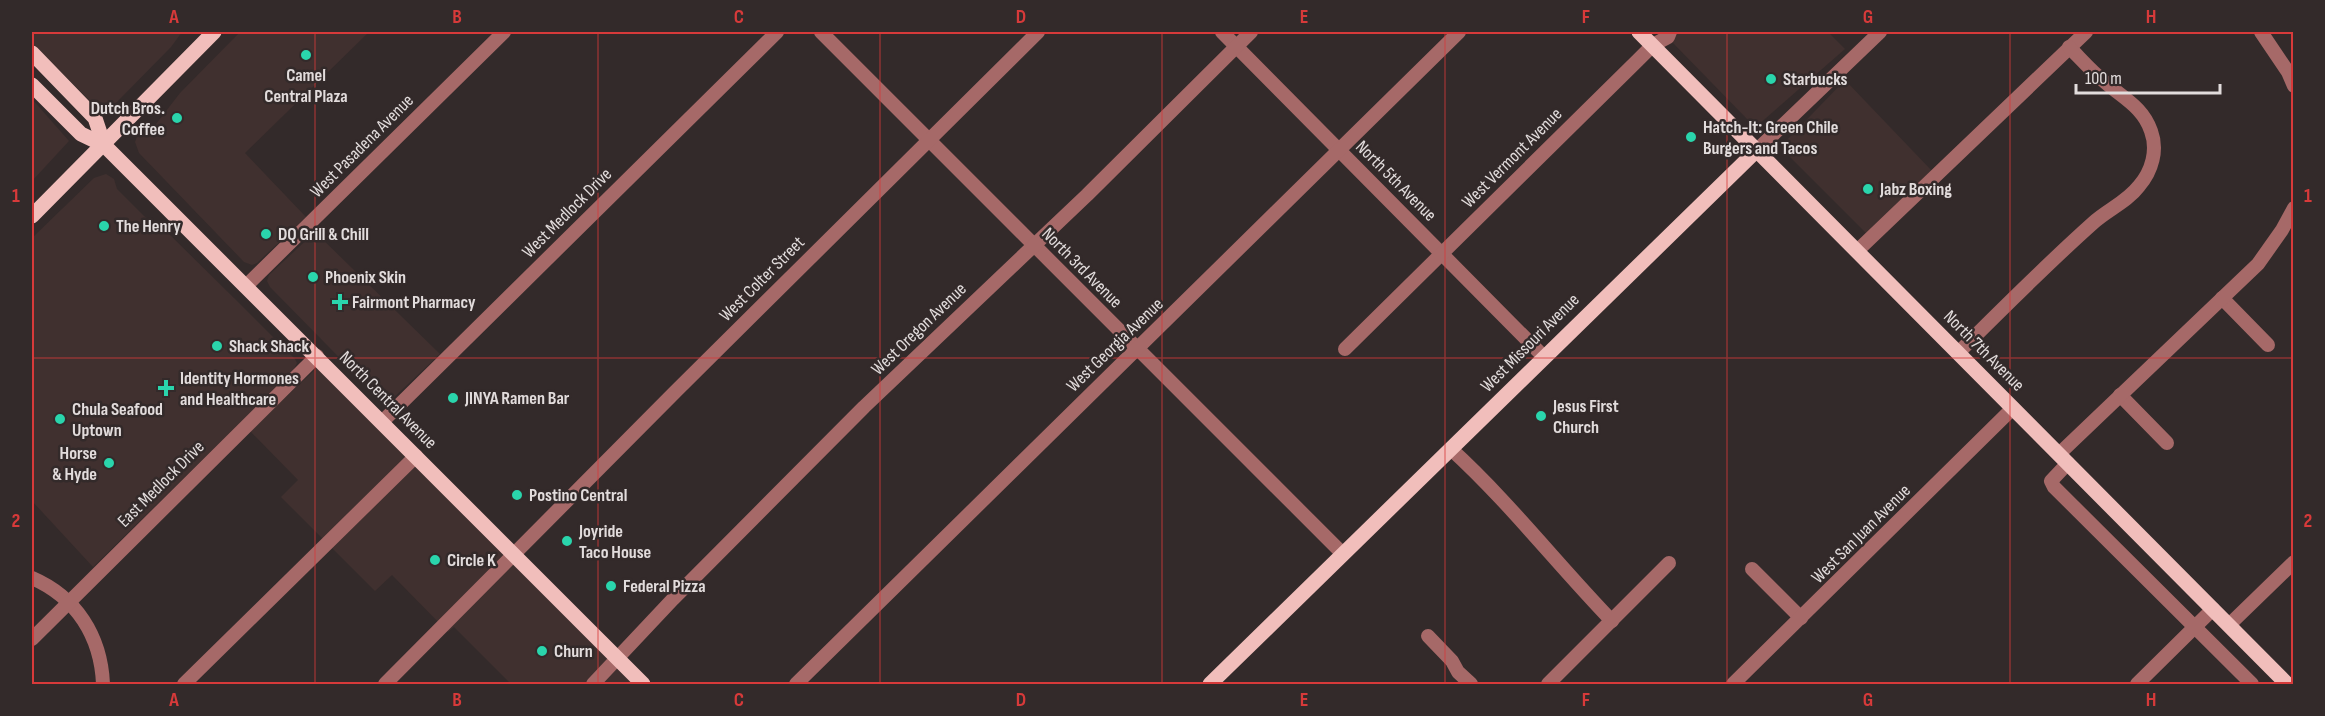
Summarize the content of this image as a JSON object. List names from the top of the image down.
{
  "streets": {
    "main road": ["West Missouri Avenue", "North 7th Avenue", "North Central Avenue"],
    "street": [
      "West Pasadena Avenue",
      "West Vermont Avenue",
      "North 5th Avenue",
      "West Medlock Drive",
      "North 3rd Avenue",
      "West Colter Street",
      "West Oregon Avenue",
      "West Georgia Avenue",
      "East Medlock Drive",
      "West San Juan Avenue"
    ]
  },
  "crossings": [
    ["West Pasadena Avenue", "North Central Avenue"],
    ["West Vermont Avenue", "North 5th Avenue"],
    ["West Vermont Avenue", "North 7th Avenue"],
    ["North 5th Avenue", "West Oregon Avenue"],
    ["North 5th Avenue", "West Missouri Avenue"],
    ["North 5th Avenue", "West Georgia Avenue"],
    ["West Medlock Drive", "North Central Avenue"],
    ["North 3rd Avenue", "West Colter Street"],
    ["North 3rd Avenue", "West Oregon Avenue"],
    ["North 3rd Avenue", "West Missouri Avenue"],
    ["North 3rd Avenue", "West Georgia Avenue"],
    ["West Colter Street", "North Central Avenue"],
    ["West Oregon Avenue", "North Central Avenue"],
    ["West Missouri Avenue", "North 7th Avenue"],
    ["North 7th Avenue", "West San Juan Avenue"],
    ["North Central Avenue", "East Medlock Drive"]
  ],
  "places": {
    "other": [
      "Camel Central Plaza",
      "Starbucks",
      "Dutch Bros. Coffee",
      "Hatch-It: Green Chile Burgers and Tacos",
      "Jabz Boxing",
      "The Henry",
      "DQ Grill & Chill",
      "Phoenix Skin",
      "Shack Shack",
      "JINYA Ramen Bar",
      "Jesus First Church",
      "Chula Seafood Uptown",
      "Horse & Hyde",
      "Postino Central",
      "Joyride Taco House",
      "Circle K",
      "Federal Pizza",
      "Churn"
    ],
    "health": ["Fairmont Pharmacy", "Identity Hormones and Healthcare"]
  },
  "scale_bar": "100 m",
  "grid": {
    "columns": [
      "A",
      "B",
      "C",
      "D",
      "E",
      "F",
      "G",
      "H"
    ],
    "rows": ["1", "2"]
  }
}
